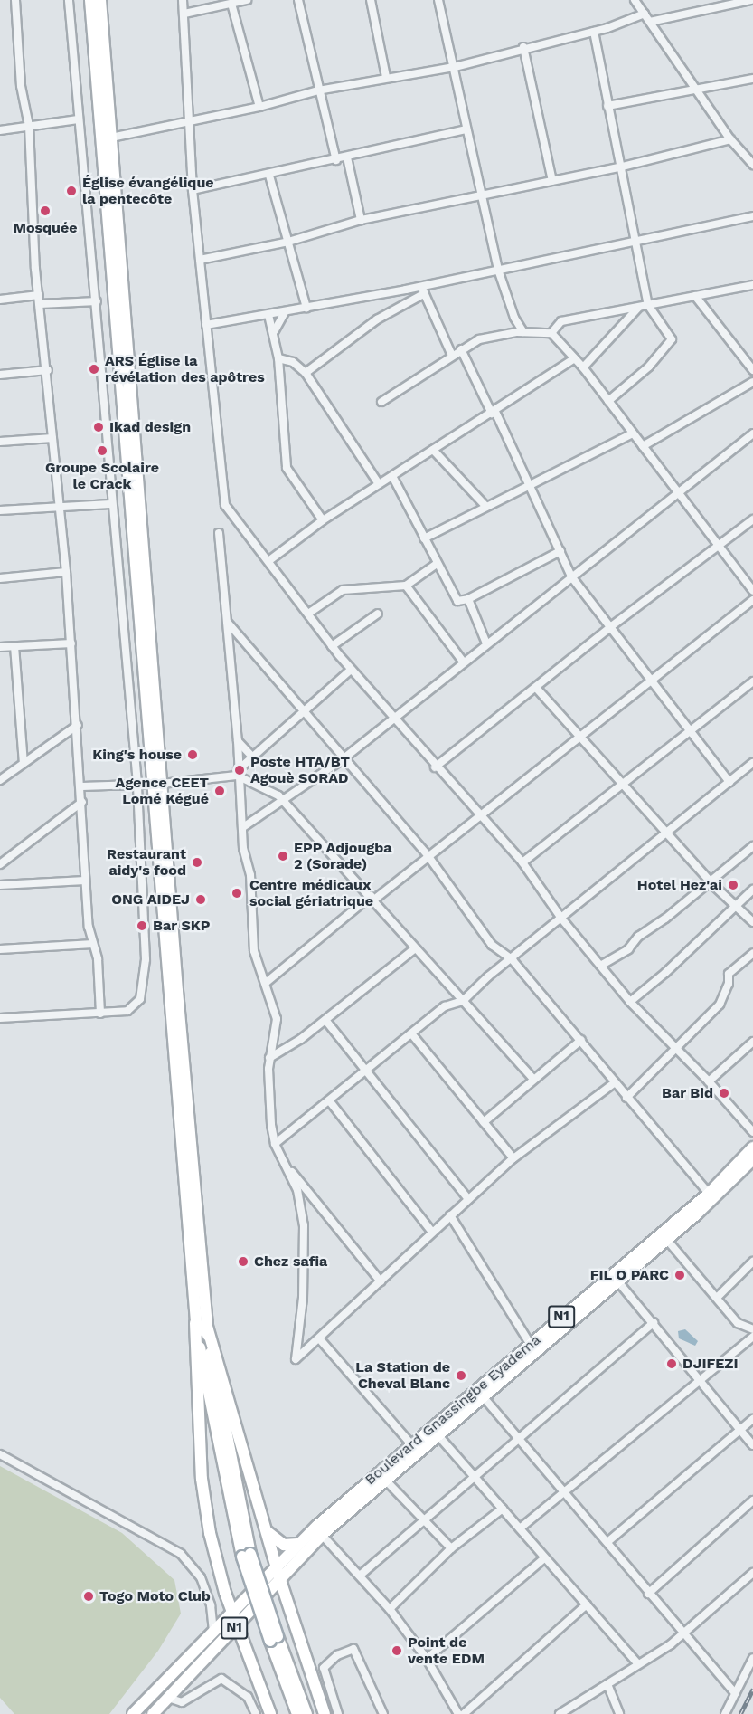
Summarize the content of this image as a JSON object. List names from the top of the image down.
{
  "streets": {
    "main road": ["N1", "Boulevard Gnassingbe Eyadema"]
  },
  "crossings": [
    ["N1", "Boulevard Gnassingbe Eyadema"]
  ],
  "places": [
    "Église évangélique la pentecôte",
    "Mosquée",
    "ARS Église la révélation des apôtres",
    "Ikad design",
    "Groupe Scolaire le Crack",
    "King's house",
    "Poste HTA/BT Agouè SORAD",
    "Agence CEET Lomé Kégué",
    "EPP Adjougba 2 (Sorade)",
    "Restaurant aidy's food",
    "Hotel Hez'ai",
    "Centre médicaux social gériatrique",
    "ONG AIDEJ",
    "Bar SKP",
    "Bar Bid",
    "Chez safia",
    "FIL O PARC",
    "DJIFEZI",
    "La Station de Cheval Blanc",
    "Togo Moto Club",
    "Point de vente EDM"
  ]
}
